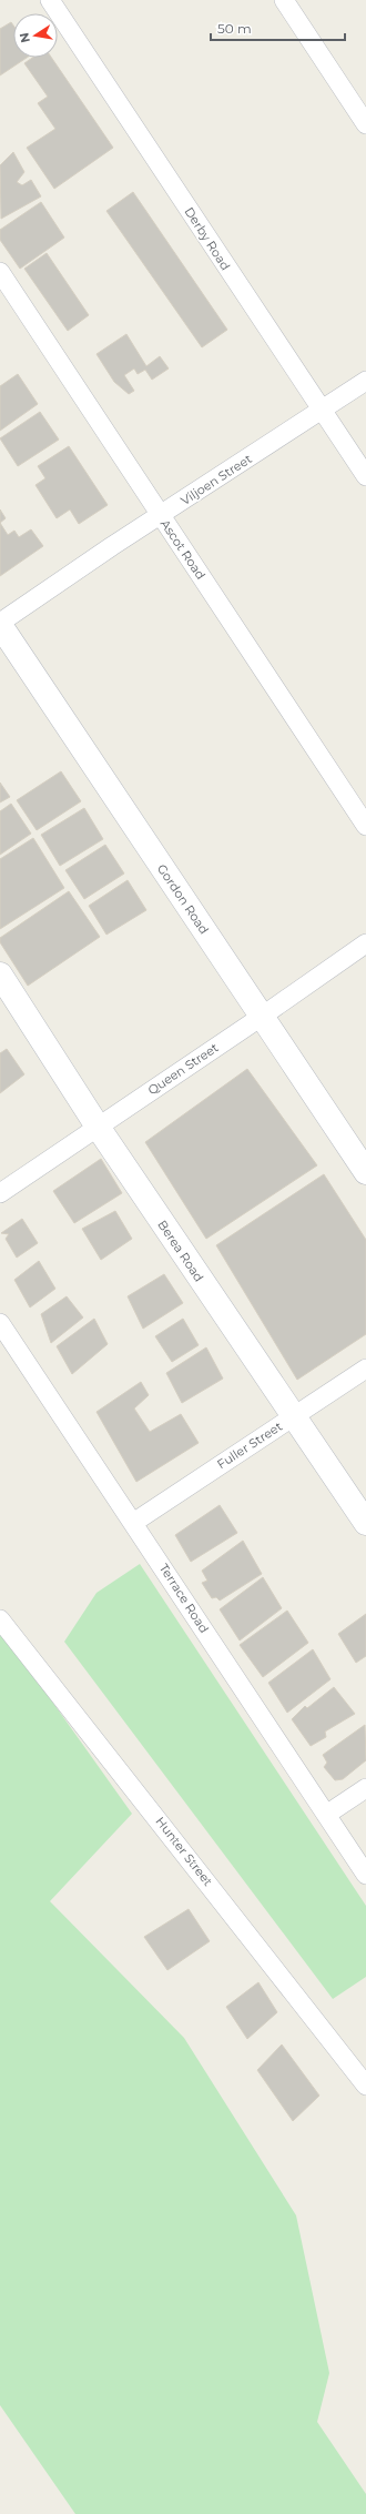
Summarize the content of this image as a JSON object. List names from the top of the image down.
{
  "streets": {
    "street": [
      "Derby Road",
      "Viljoen Street",
      "Ascot Road",
      "Gordon Road",
      "Queen Street",
      "Berea Road",
      "Fuller Street",
      "Terrace Road",
      "Hunter Street"
    ]
  },
  "crossings": [
    ["Derby Road", "Viljoen Street"],
    ["Viljoen Street", "Ascot Road"],
    ["Viljoen Street", "Gordon Road"],
    ["Gordon Road", "Queen Street"],
    ["Queen Street", "Berea Road"],
    ["Berea Road", "Fuller Street"],
    ["Fuller Street", "Terrace Road"]
  ],
  "scale_bar": "50 m",
  "north": "left"
}
